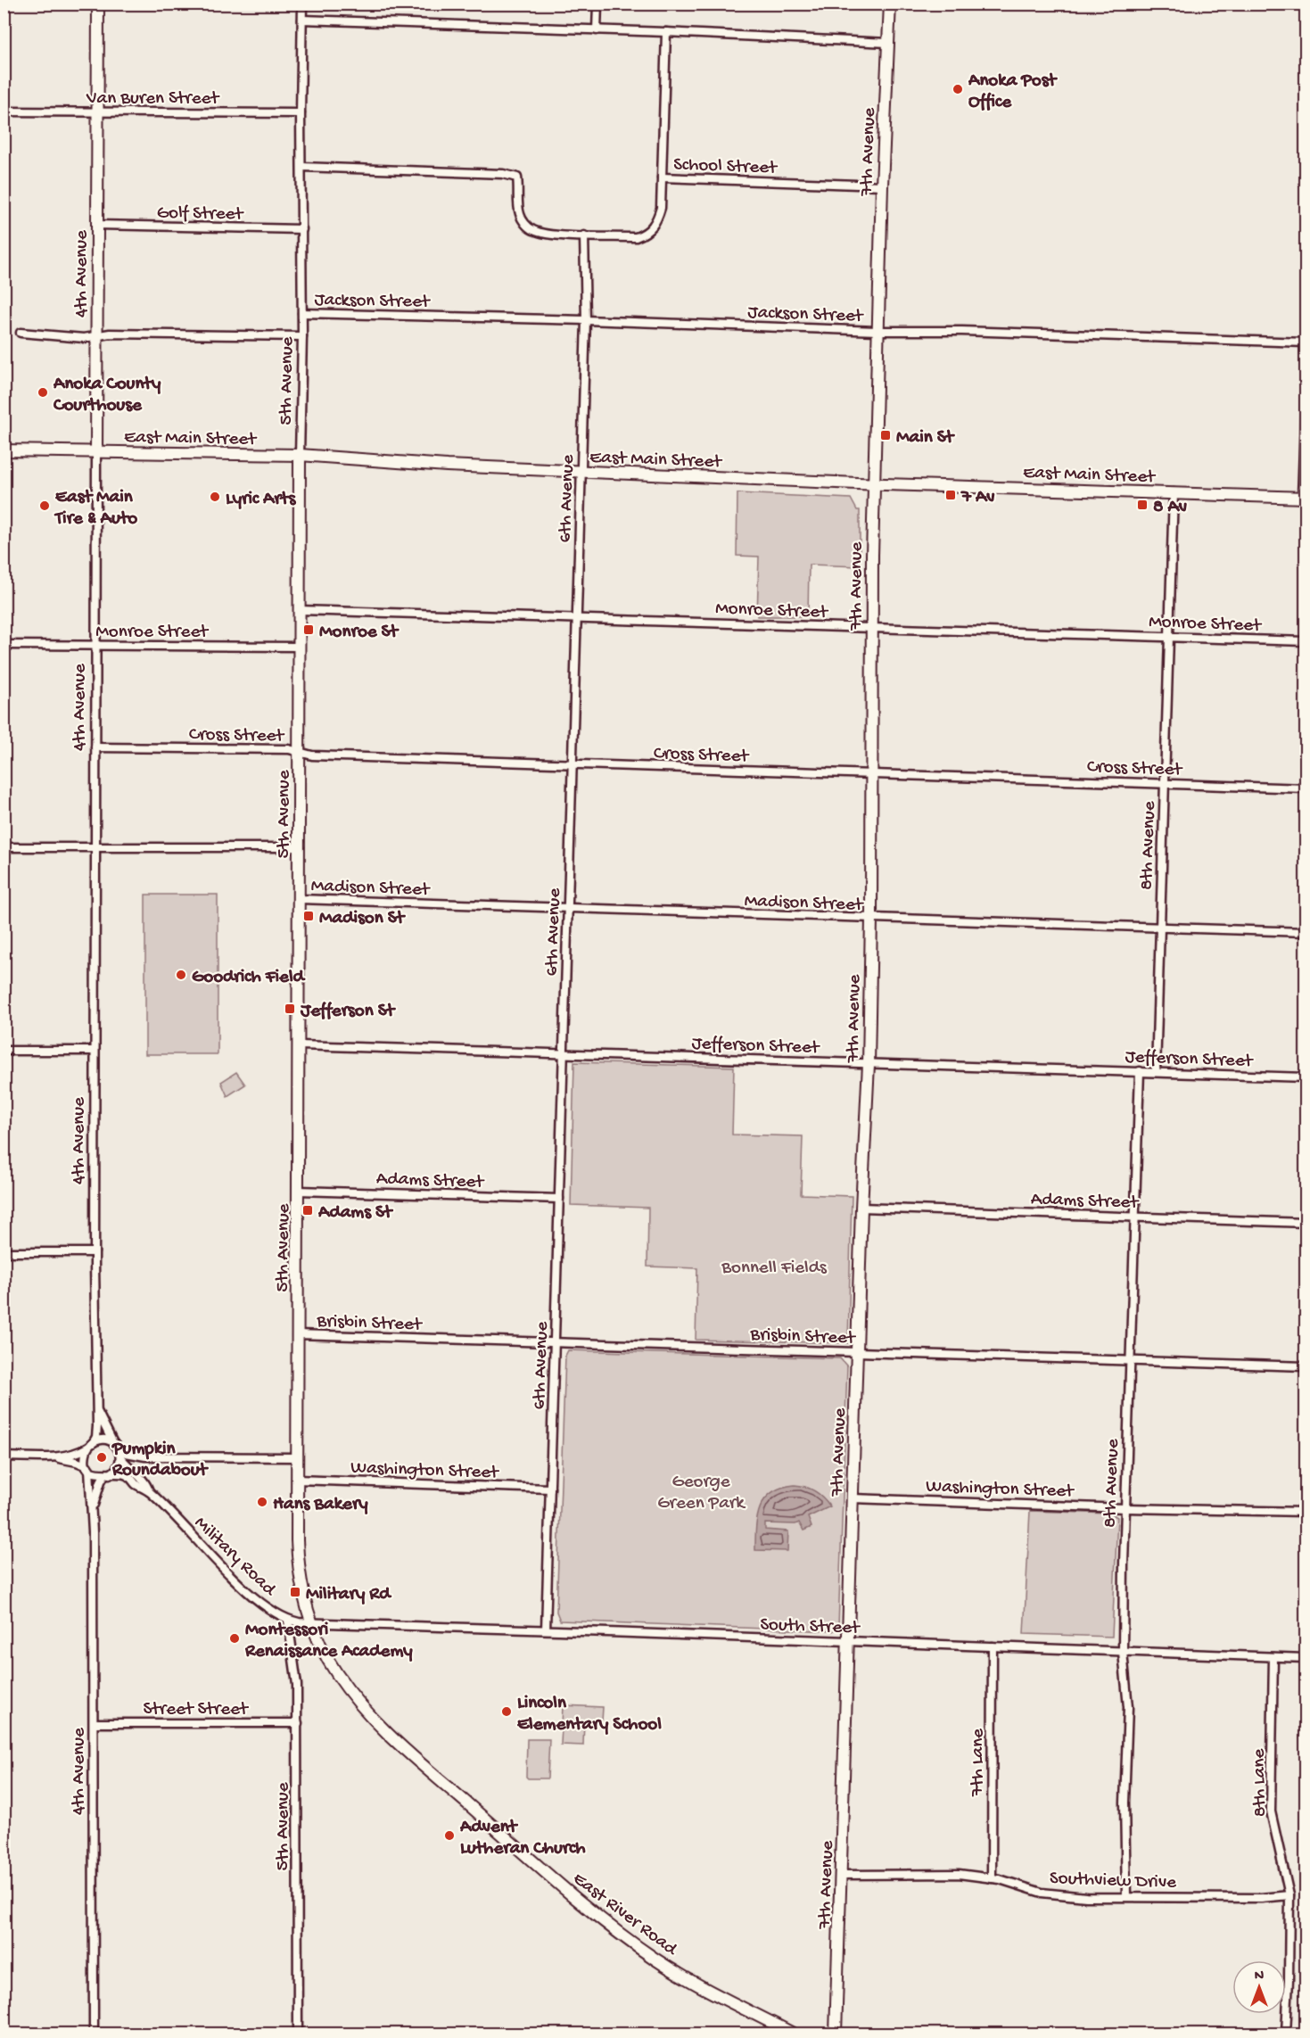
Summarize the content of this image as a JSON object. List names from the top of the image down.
{
  "streets": {
    "main road": [
      "7th Avenue",
      "4th Avenue",
      "5th Avenue",
      "East Main Street",
      "East River Road"
    ],
    "street": [
      "Van Buren Street",
      "School Street",
      "Golf Street",
      "Jackson Street",
      "6th Avenue",
      "Monroe Street",
      "Cross Street",
      "8th Avenue",
      "Madison Street",
      "Jefferson Street",
      "Adams Street",
      "Brisbin Street",
      "Washington Street",
      "Military Road",
      "South Street",
      "Street Street",
      "7th Lane",
      "8th Lane",
      "Southview Drive"
    ]
  },
  "crossings": [
    ["Van Buren Street", "4th Avenue"],
    ["Van Buren Street", "5th Avenue"],
    ["7th Avenue", "School Street"],
    ["7th Avenue", "Jackson Street"],
    ["7th Avenue", "East Main Street"],
    ["7th Avenue", "Monroe Street"],
    ["7th Avenue", "Cross Street"],
    ["7th Avenue", "Madison Street"],
    ["7th Avenue", "Jefferson Street"],
    ["7th Avenue", "Adams Street"],
    ["7th Avenue", "Brisbin Street"],
    ["7th Avenue", "Washington Street"],
    ["7th Avenue", "South Street"],
    ["7th Avenue", "Southview Drive"],
    ["School Street", "5th Avenue"],
    ["School Street", "6th Avenue"],
    ["Golf Street", "4th Avenue"],
    ["Golf Street", "5th Avenue"],
    ["4th Avenue", "East Main Street"],
    ["4th Avenue", "Monroe Street"],
    ["4th Avenue", "Cross Street"],
    ["4th Avenue", "Madison Street"],
    ["4th Avenue", "Military Road"],
    ["4th Avenue", "Street Street"],
    ["Jackson Street", "5th Avenue"],
    ["Jackson Street", "6th Avenue"],
    ["5th Avenue", "East Main Street"],
    ["5th Avenue", "Monroe Street"],
    ["5th Avenue", "Cross Street"],
    ["5th Avenue", "Madison Street"],
    ["5th Avenue", "Jefferson Street"],
    ["5th Avenue", "Adams Street"],
    ["5th Avenue", "Brisbin Street"],
    ["5th Avenue", "Washington Street"],
    ["5th Avenue", "Military Road"],
    ["5th Avenue", "South Street"],
    ["5th Avenue", "Street Street"],
    ["5th Avenue", "East River Road"],
    ["East Main Street", "6th Avenue"],
    ["East Main Street", "8th Avenue"],
    ["6th Avenue", "Monroe Street"],
    ["6th Avenue", "Cross Street"],
    ["6th Avenue", "Madison Street"],
    ["6th Avenue", "Jefferson Street"],
    ["6th Avenue", "Adams Street"],
    ["6th Avenue", "Brisbin Street"],
    ["6th Avenue", "Washington Street"],
    ["6th Avenue", "South Street"],
    ["Monroe Street", "8th Avenue"],
    ["Cross Street", "8th Avenue"],
    ["8th Avenue", "Madison Street"],
    ["8th Avenue", "Jefferson Street"],
    ["8th Avenue", "Adams Street"],
    ["8th Avenue", "Brisbin Street"],
    ["8th Avenue", "Washington Street"],
    ["8th Avenue", "South Street"],
    ["8th Avenue", "Southview Drive"],
    ["Military Road", "South Street"],
    ["Military Road", "East River Road"],
    ["South Street", "7th Lane"],
    ["South Street", "8th Lane"],
    ["South Street", "East River Road"],
    ["7th Lane", "Southview Drive"],
    ["8th Lane", "Southview Drive"]
  ],
  "parks": ["Bonnell Fields", "George Green Park"],
  "places": {
    "other": [
      "Anoka Post Office",
      "Anoka County Courthouse",
      "Lyric Arts",
      "East Main Tire & Auto",
      "Goodrich Field",
      "Pumpkin Roundabout",
      "Hans Bakery",
      "Montessori Renaissance Academy",
      "Lincoln Elementary School",
      "Advent Lutheran Church"
    ],
    "transit": [
      "Main St",
      "7 Av",
      "8 Av",
      "Monroe St",
      "Madison St",
      "Jefferson St",
      "Adams St",
      "Military Rd"
    ]
  },
  "north": "top"
}
